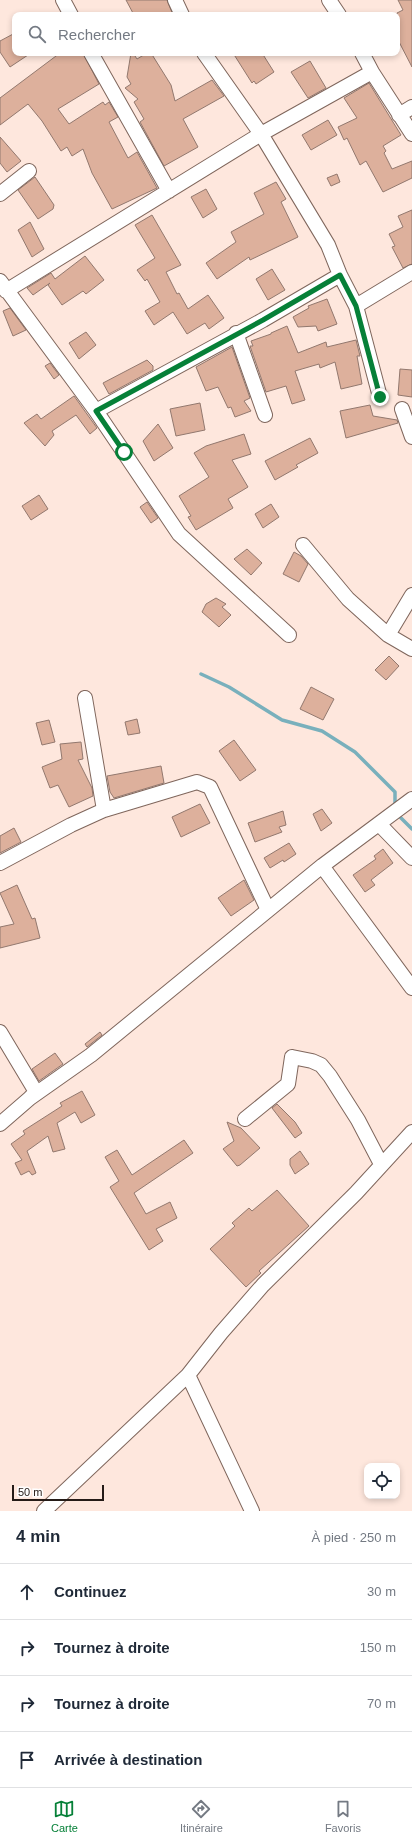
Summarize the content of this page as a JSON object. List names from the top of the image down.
{
  "scale_bar": "50 m",
  "page": {
    "search": "Rechercher",
    "scale": "50 m",
    "heading": ["4 min", "À pied · 250 m"],
    "list": [
      ["Continuez", "30 m"],
      ["Tournez à droite", "150 m"],
      ["Tournez à droite", "70 m"],
      "Arrivée à destination"
    ],
    "nav": ["Carte", "Itinéraire", "Favoris"]
  }
}
